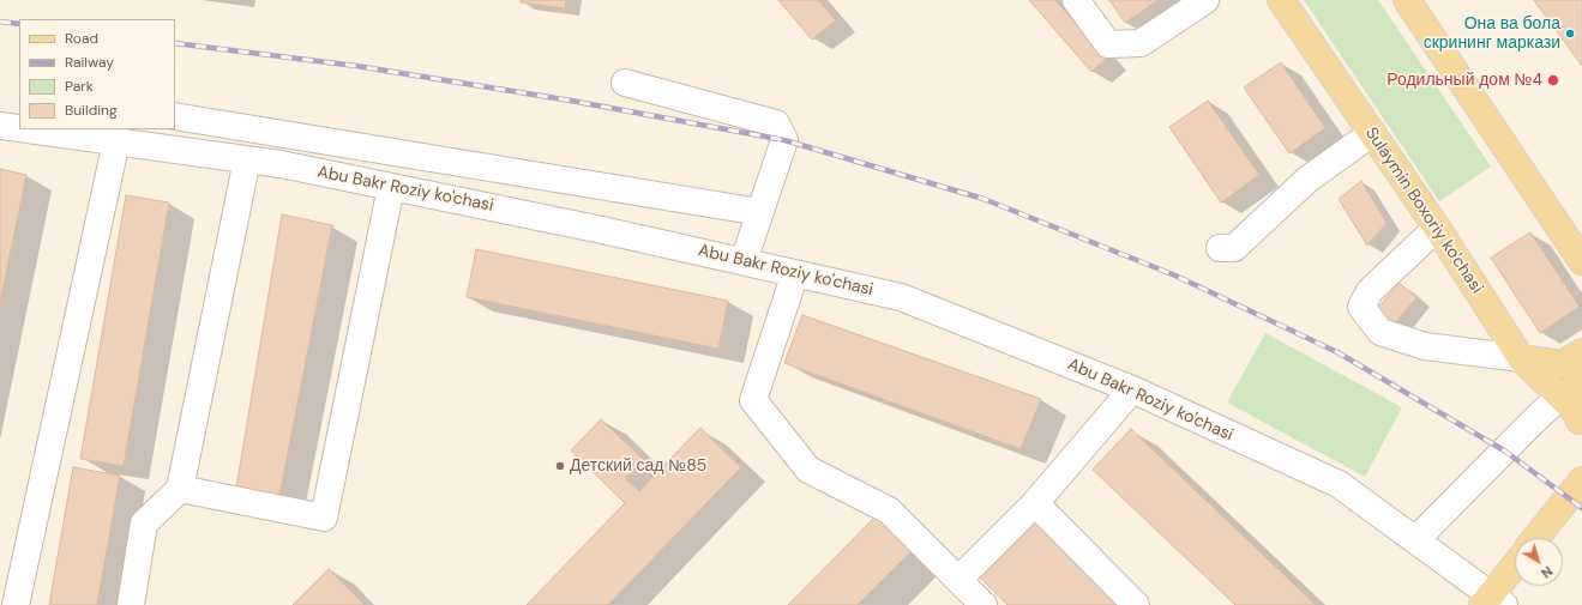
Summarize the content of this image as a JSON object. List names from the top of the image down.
{
  "streets": {
    "main road": ["Sulaymin Boxoriy ko'chasi"],
    "street": ["Abu Bakr Roziy ko'chasi"]
  },
  "places": ["Она ва бола скрининг маркази", "Родильный дом №4", "Детский сад №85"],
  "legend": [
    "Road",
    "Railway",
    "Park",
    "Building"
  ],
  "north": "bottom right"
}
